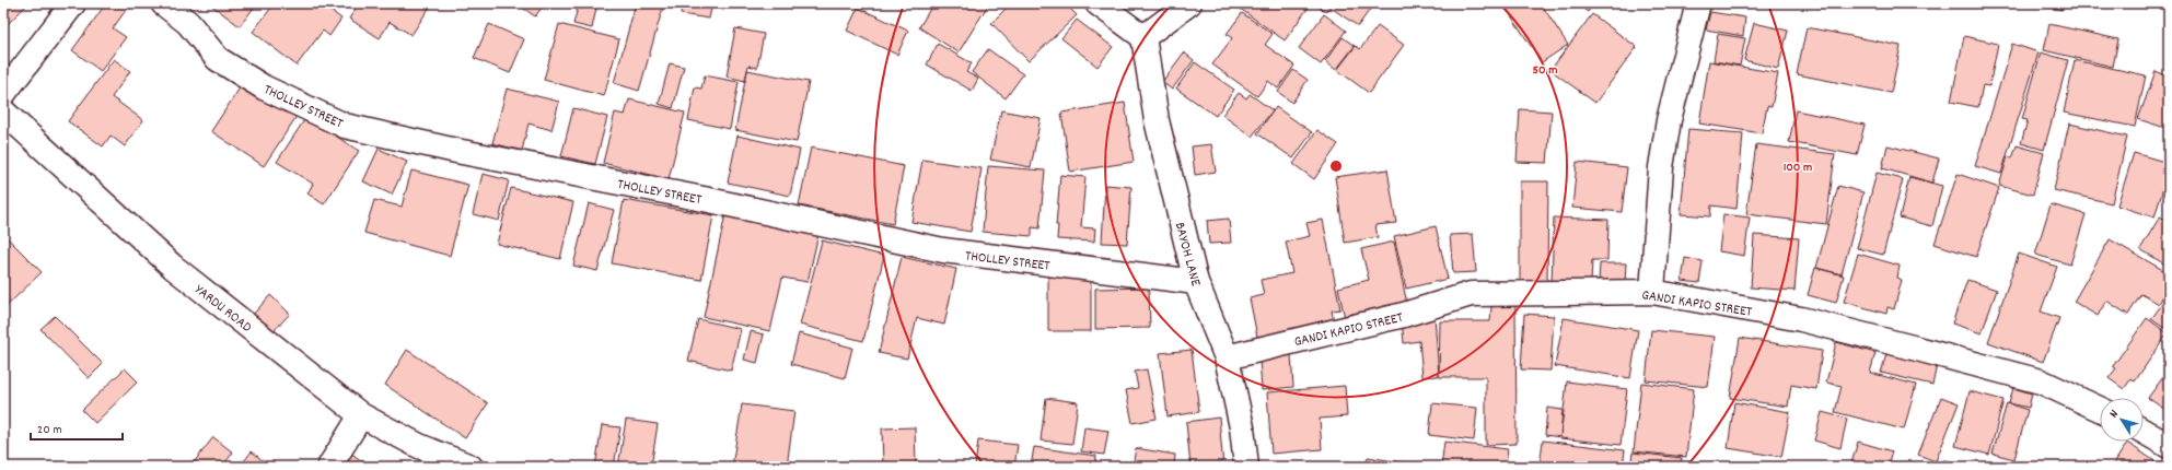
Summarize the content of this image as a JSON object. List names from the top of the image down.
{
  "streets": {
    "street": [
      "THOLLEY STREET",
      "BAYOH LANE",
      "GANDI KAPIO STREET",
      "YARDU ROAD"
    ]
  },
  "crossings": [
    ["THOLLEY STREET", "BAYOH LANE"],
    ["BAYOH LANE", "GANDI KAPIO STREET"]
  ],
  "scale_bar": "20 m",
  "north": "top left",
  "rings": ["50 m", "100 m"]
}
